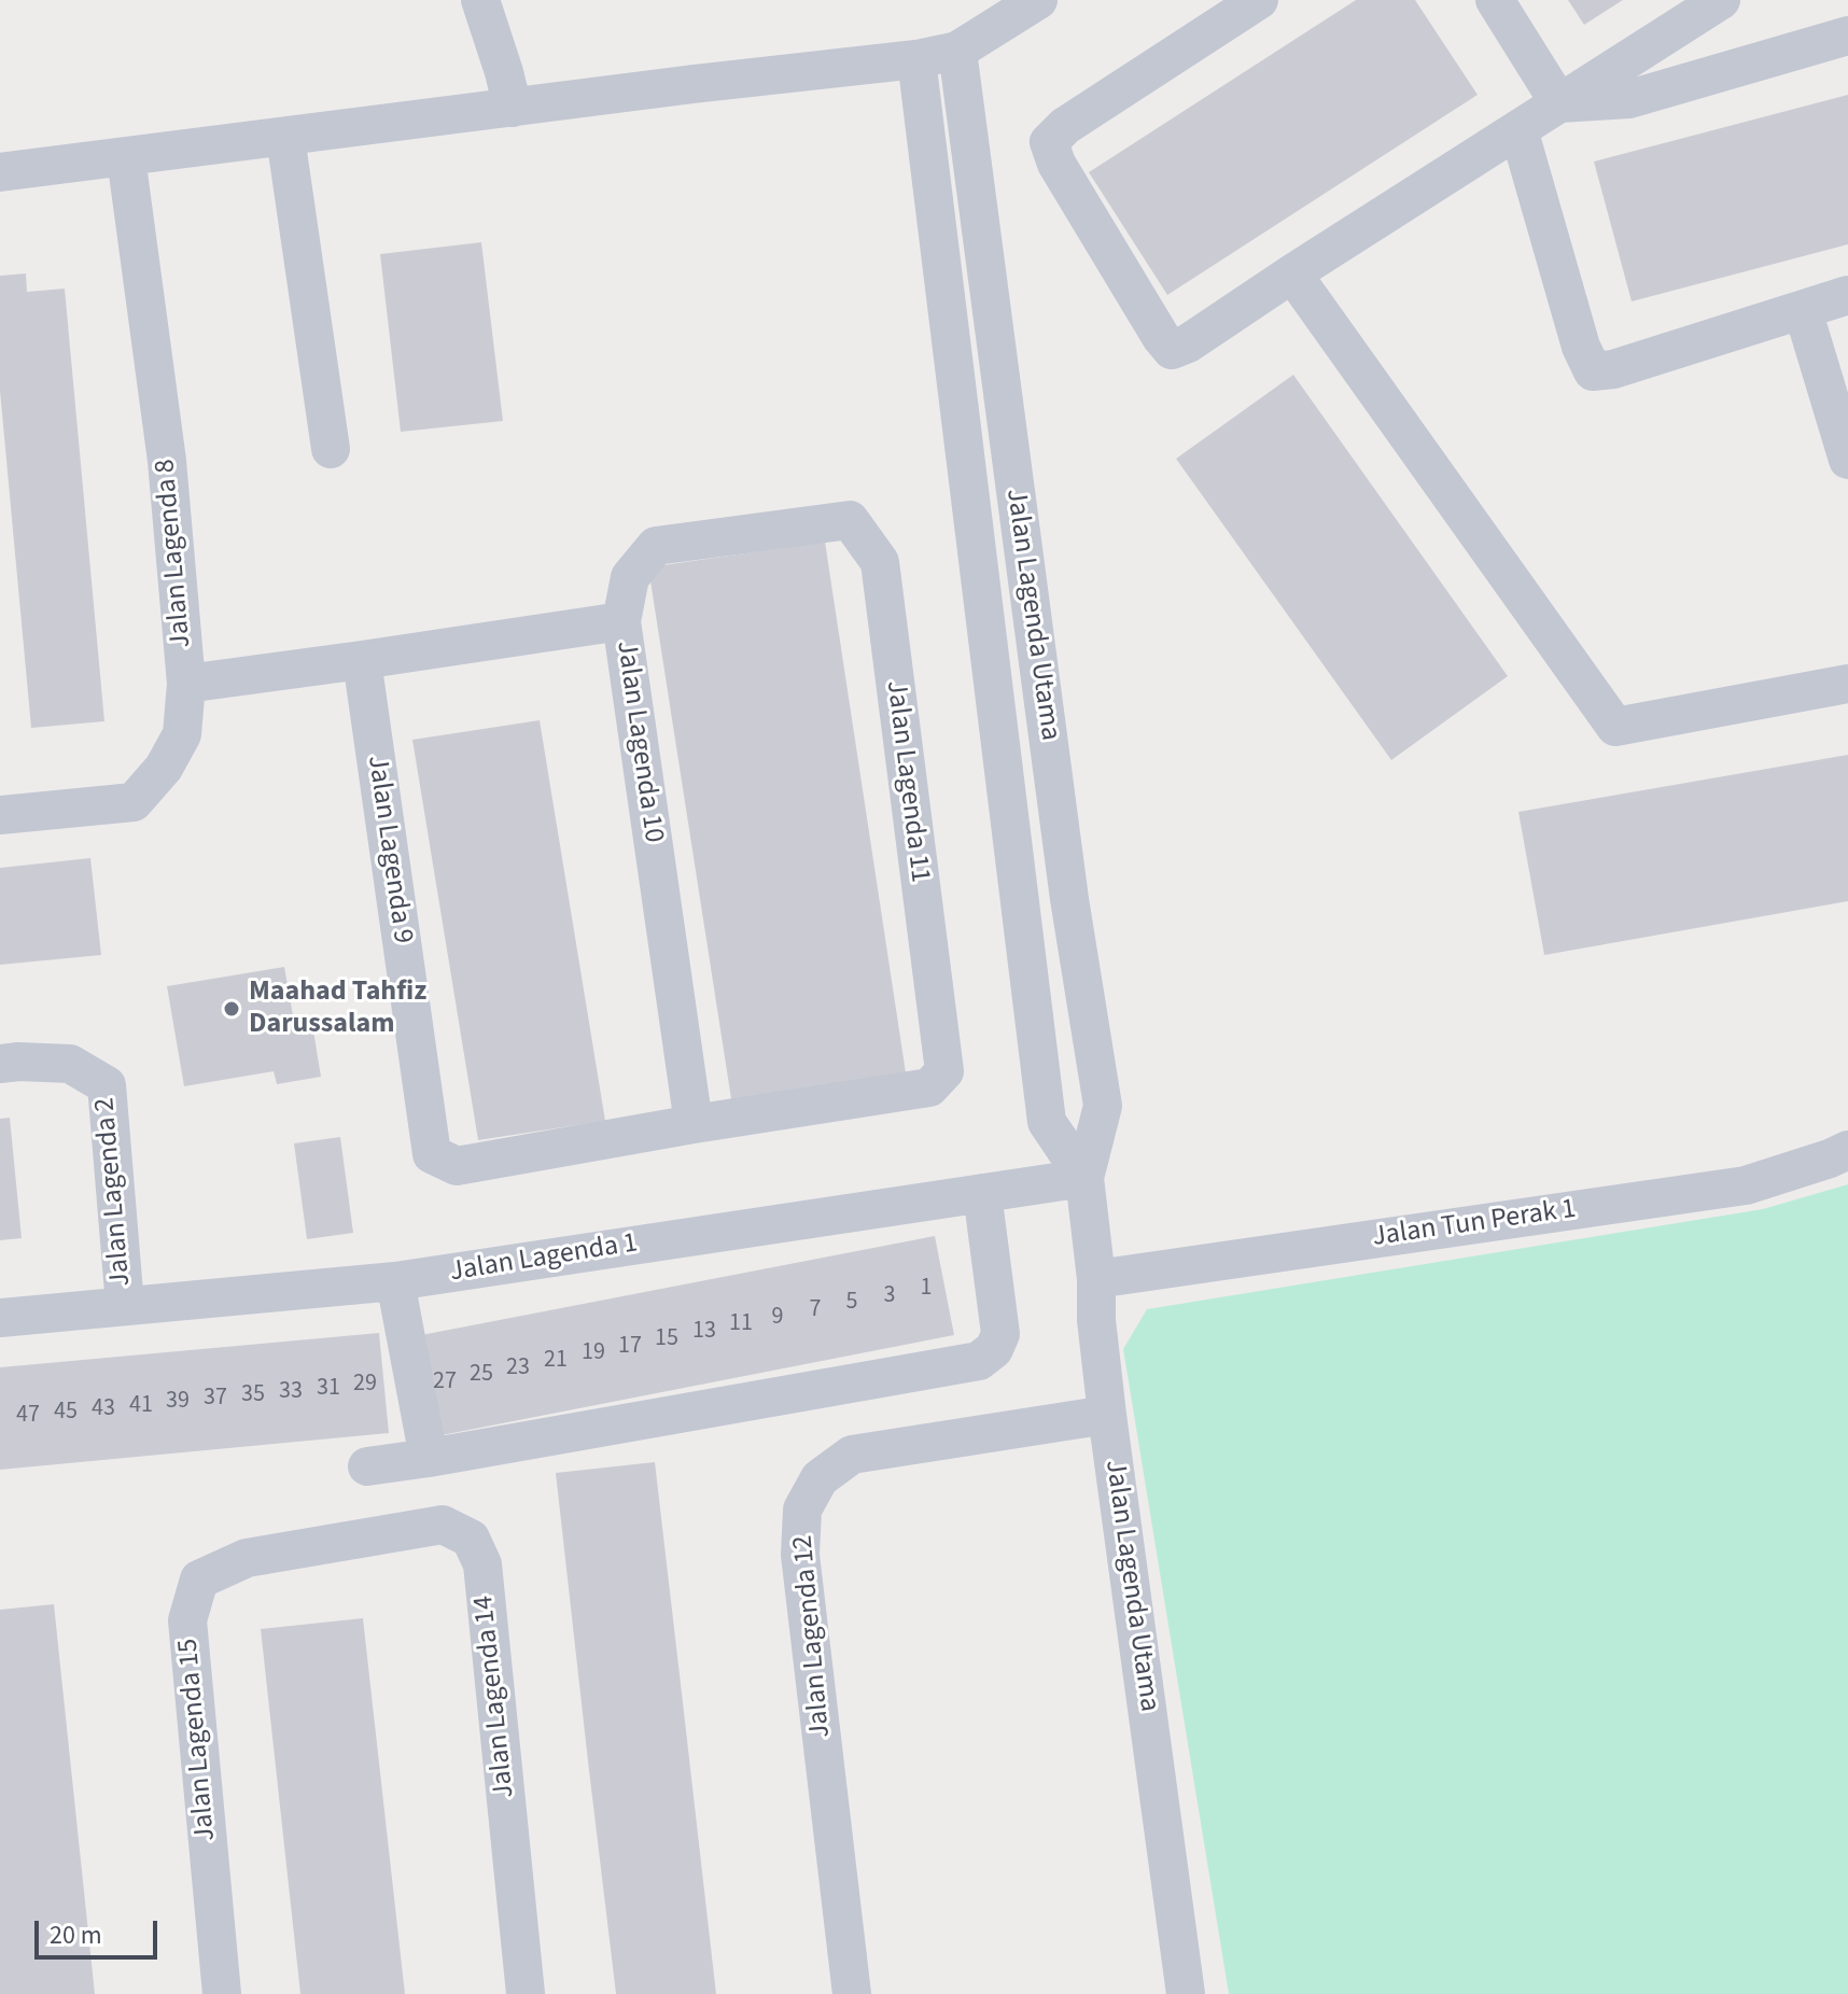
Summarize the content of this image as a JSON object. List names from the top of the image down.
{
  "streets": {
    "street": [
      "Jalan Lagenda 8",
      "Jalan Lagenda Utama",
      "Jalan Lagenda 10",
      "Jalan Lagenda 11",
      "Jalan Lagenda 9",
      "Jalan Lagenda 2",
      "Jalan Tun Perak 1",
      "Jalan Lagenda 1",
      "Jalan Lagenda 12",
      "Jalan Lagenda 14",
      "Jalan Lagenda 15"
    ]
  },
  "crossings": [
    ["Jalan Lagenda Utama", "Jalan Tun Perak 1"],
    ["Jalan Lagenda Utama", "Jalan Lagenda 1"],
    ["Jalan Lagenda Utama", "Jalan Lagenda 12"],
    ["Jalan Lagenda 10", "Jalan Lagenda 11"],
    ["Jalan Lagenda 10", "Jalan Lagenda 9"],
    ["Jalan Lagenda 11", "Jalan Lagenda 9"],
    ["Jalan Lagenda 2", "Jalan Lagenda 1"],
    ["Jalan Lagenda 14", "Jalan Lagenda 15"]
  ],
  "places": ["Maahad Tahfiz Darussalam"],
  "house_numbers": [
    "1",
    "3",
    "5",
    "7",
    "9",
    "11",
    "13",
    "15",
    "17",
    "19",
    "21",
    "23",
    "25",
    "27",
    "29",
    "31",
    "33",
    "35",
    "37",
    "39",
    "41",
    "43",
    "45",
    "47"
  ],
  "scale_bar": "20 m"
}
